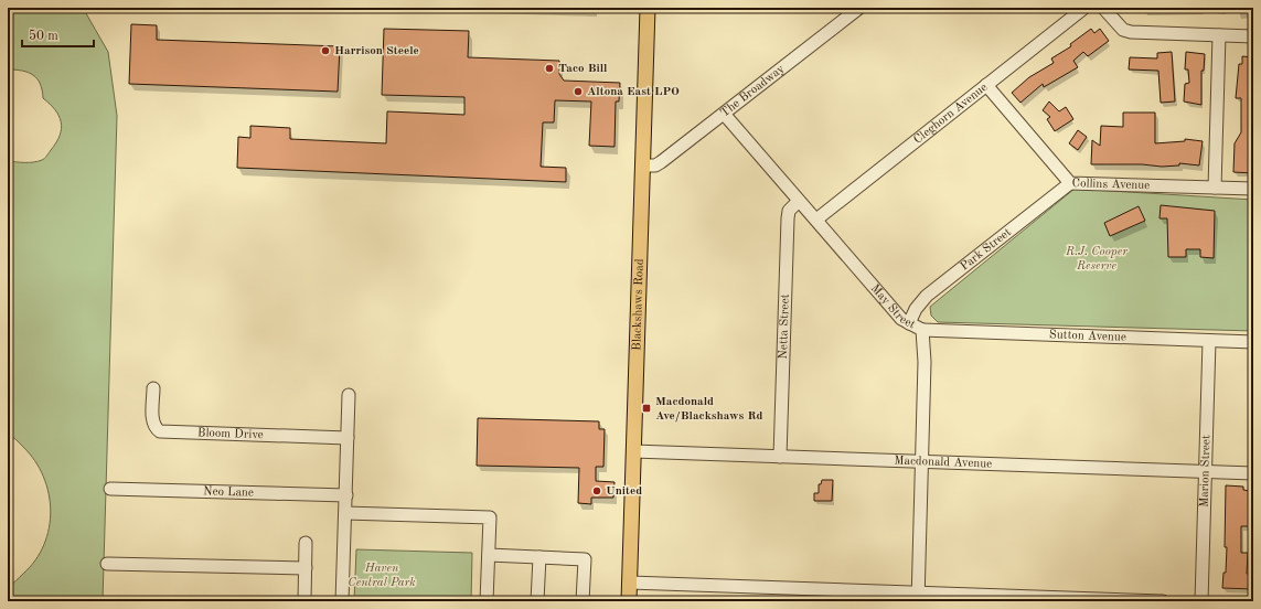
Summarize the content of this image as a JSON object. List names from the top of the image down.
{
  "streets": {
    "main road": ["Blackshaws Road"],
    "street": [
      "The Broadway",
      "Cleghorn Avenue",
      "Collins Avenue",
      "Park Street",
      "May Street",
      "Netta Street",
      "Sutton Avenue",
      "Bloom Drive",
      "Macdonald Avenue",
      "Marion Street",
      "Neo Lane"
    ]
  },
  "crossings": [
    ["The Broadway", "Blackshaws Road"],
    ["The Broadway", "May Street"],
    ["Cleghorn Avenue", "Collins Avenue"],
    ["Cleghorn Avenue", "May Street"],
    ["Collins Avenue", "Park Street"],
    ["Park Street", "May Street"],
    ["Blackshaws Road", "Macdonald Avenue"],
    ["May Street", "Netta Street"],
    ["May Street", "Sutton Avenue"],
    ["May Street", "Macdonald Avenue"],
    ["Netta Street", "Macdonald Avenue"],
    ["Sutton Avenue", "Marion Street"],
    ["Macdonald Avenue", "Marion Street"]
  ],
  "parks": ["R.J. Cooper Reserve", "Haven Central Park"],
  "places": {
    "other": [
      "Harrison Steele",
      "Taco Bill",
      "Altona East LPO",
      "United"
    ],
    "transit": ["Macdonald Ave/Blackshaws Rd"]
  },
  "scale_bar": "50 m"
}
